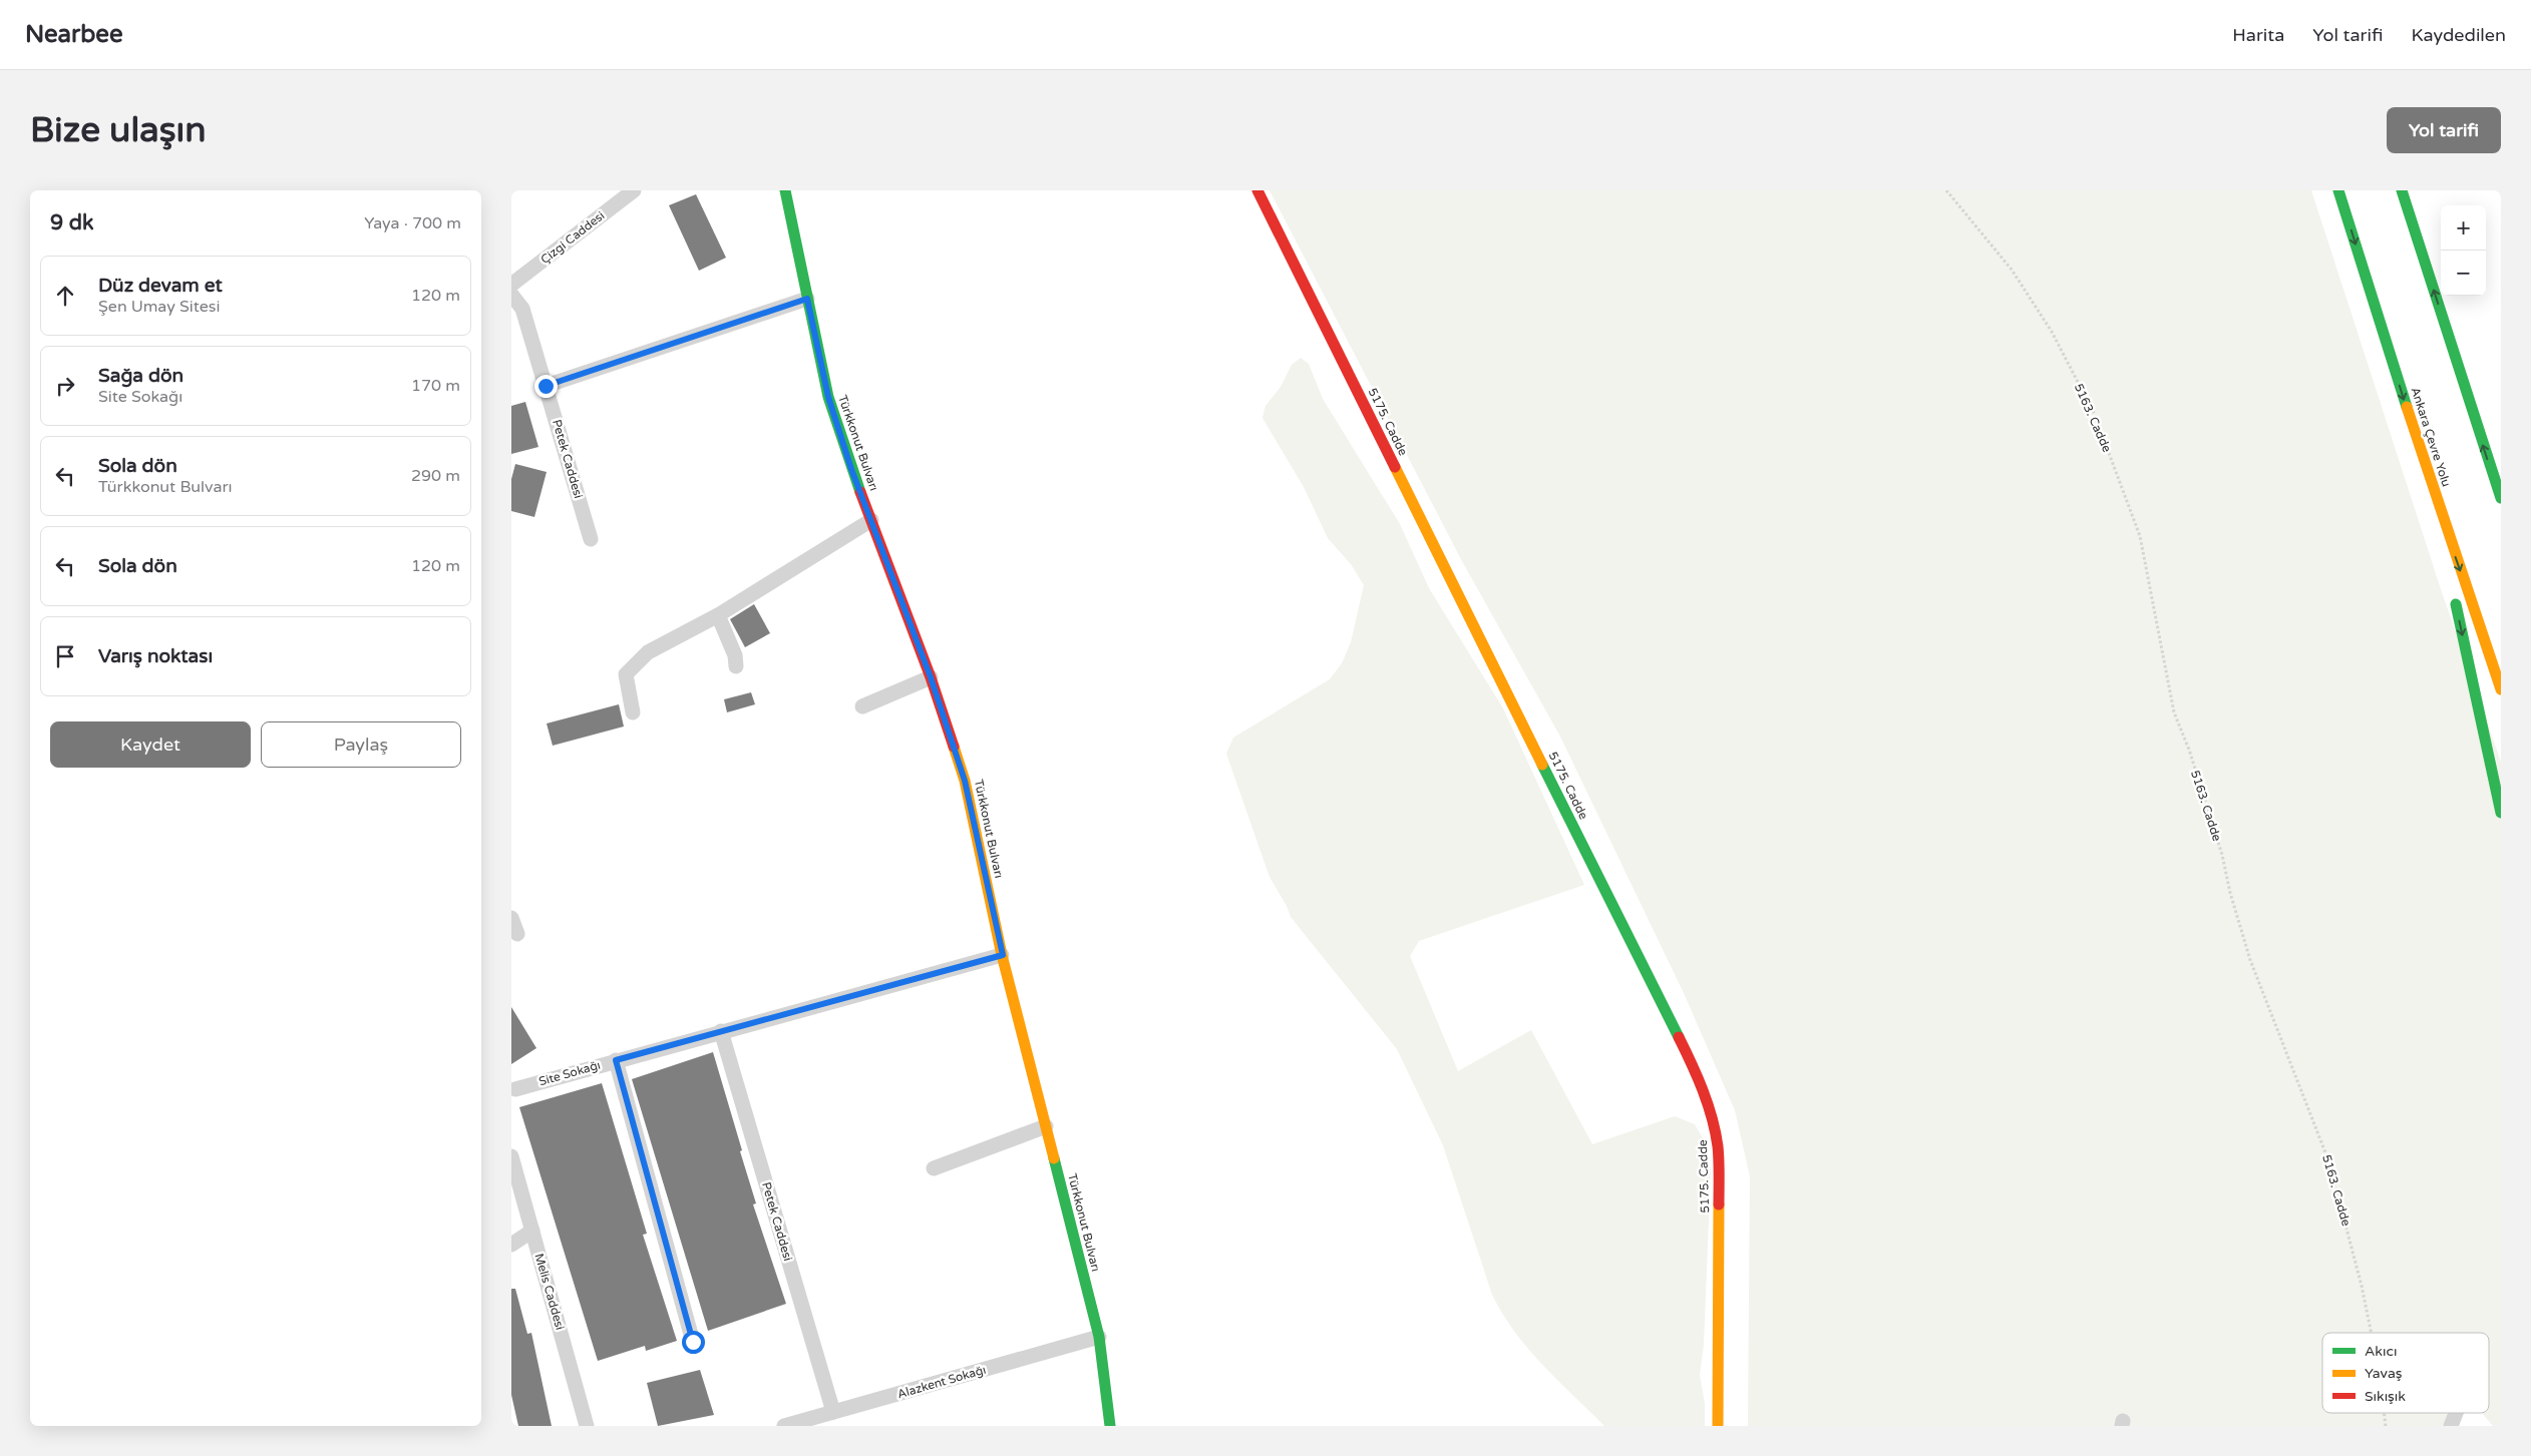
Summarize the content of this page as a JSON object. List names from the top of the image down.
{
  "streets": {
    "main road": ["5175. Cadde", "Ankara Çevre Yolu", "Türkkonut Bulvarı"],
    "street": [
      "Çizgi Caddesi",
      "Petek Caddesi",
      "Site Sokağı",
      "Melis Caddesi",
      "Alazkent Sokağı"
    ],
    "path": ["5163. Cadde"]
  },
  "crossings": [
    ["Türkkonut Bulvarı", "Site Sokağı"],
    ["Türkkonut Bulvarı", "Alazkent Sokağı"],
    ["Petek Caddesi", "Site Sokağı"],
    ["Petek Caddesi", "Alazkent Sokağı"]
  ],
  "legend": ["Akıcı", "Yavaş", "Sıkışık"],
  "page": {
    "header": "Nearbee",
    "nav": ["Harita", "Yol tarifi", "Kaydedilen"],
    "buttons": [
      "Yol tarifi",
      ["Kaydet", "Paylaş"]
    ],
    "title": "Bize ulaşın",
    "heading": ["9 dk", "Yaya · 700 m"],
    "map_buttons": ["+", "−"],
    "list": [
      ["Düz devam et", "Şen Umay Sitesi", "120 m"],
      ["Sağa dön", "Site Sokağı", "170 m"],
      ["Sola dön", "Türkkonut Bulvarı", "290 m"],
      ["Sola dön", "120 m"],
      "Varış noktası"
    ]
  }
}
